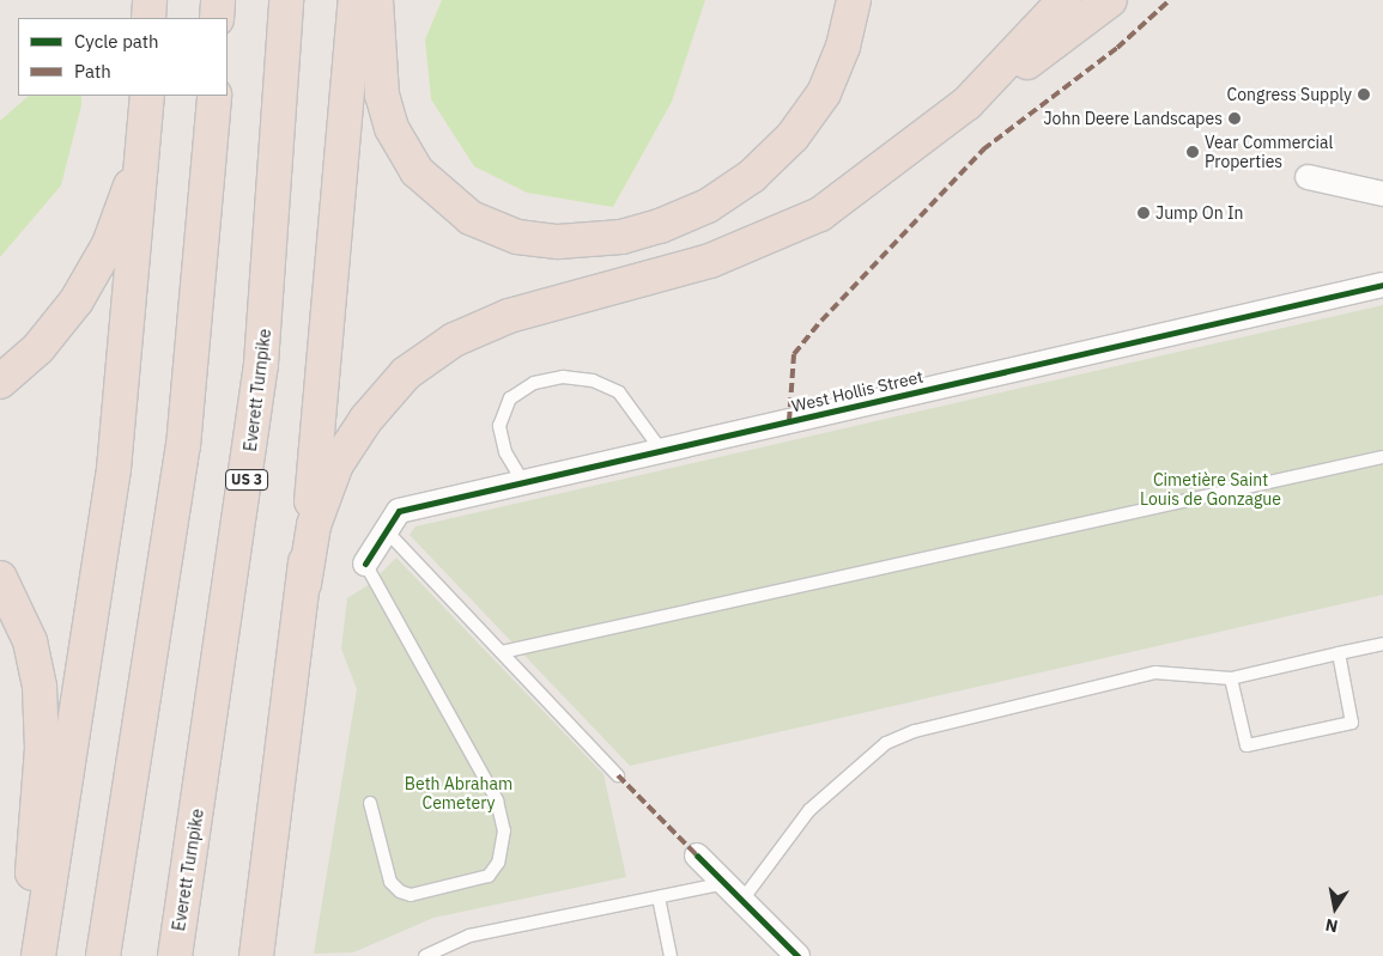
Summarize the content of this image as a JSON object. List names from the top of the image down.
{
  "streets": {
    "highway": ["Everett Turnpike", "US 3"],
    "street": ["West Hollis Street"]
  },
  "parks": ["Cimetière Saint Louis de Gonzague", "Beth Abraham Cemetery"],
  "places": [
    "Congress Supply",
    "John Deere Landscapes",
    "Vear Commercial Properties",
    "Jump On In"
  ],
  "legend": ["Cycle path", "Path"],
  "north": "bottom"
}
